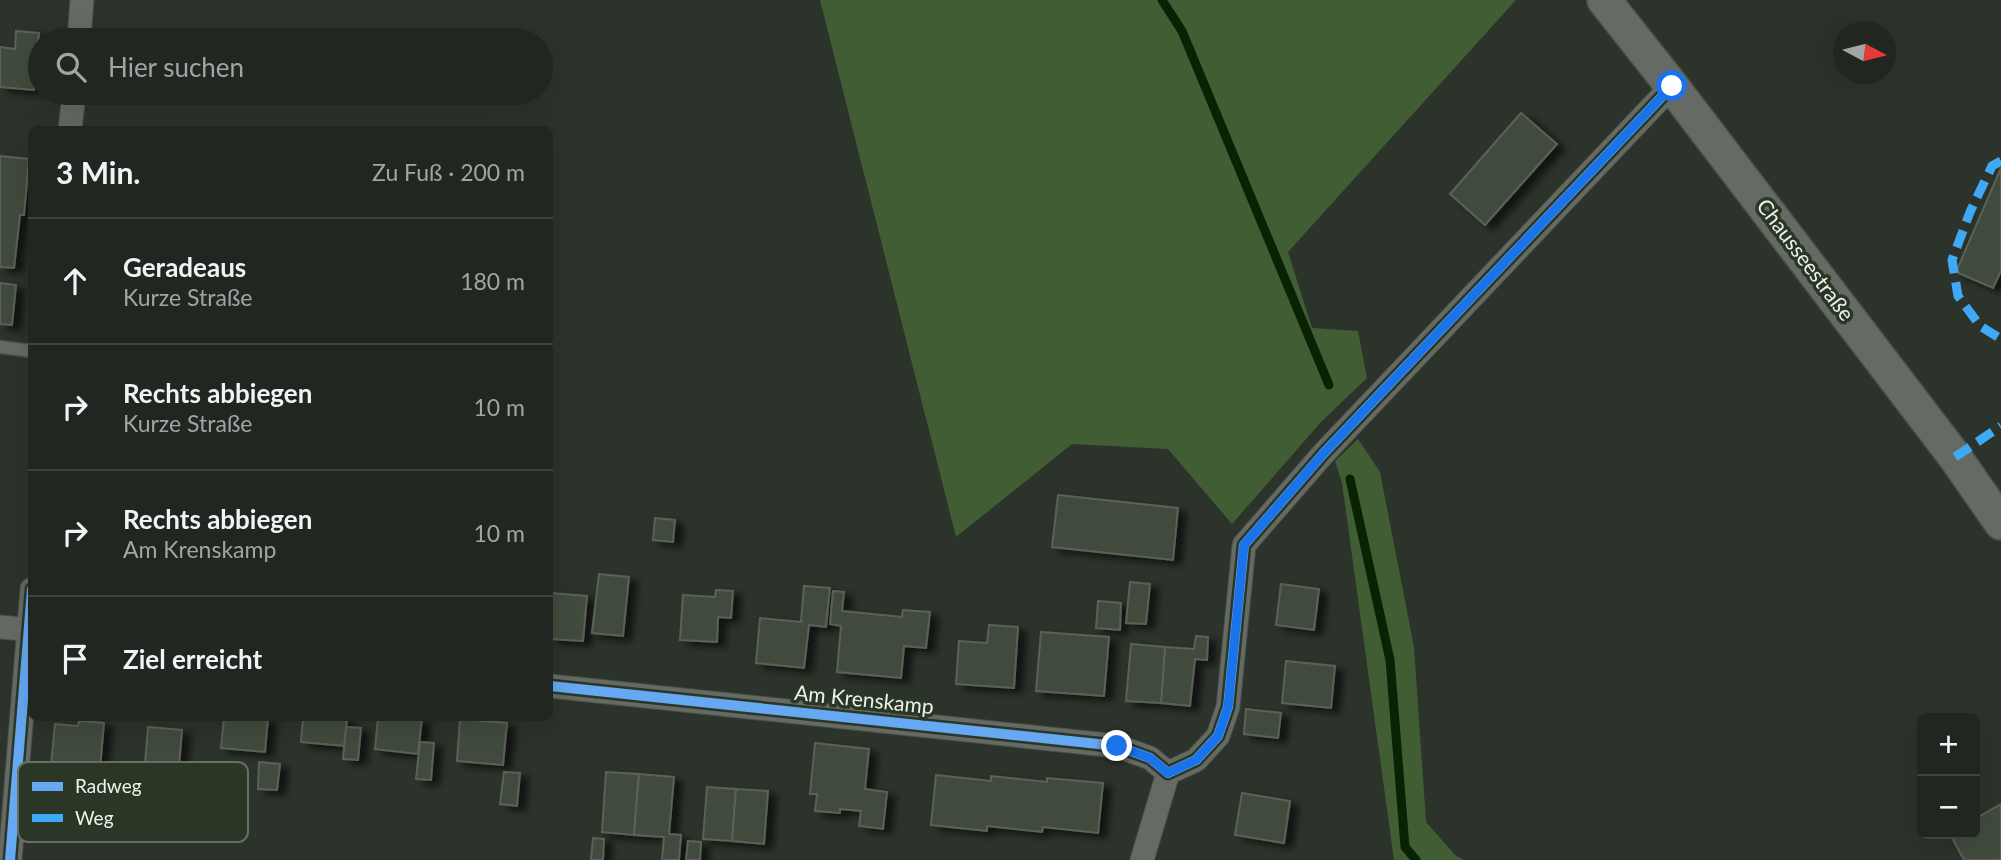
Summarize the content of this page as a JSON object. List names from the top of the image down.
{
  "streets": {
    "main road": ["Chausseestraße"],
    "street": ["Am Krenskamp"]
  },
  "legend": ["Radweg", "Weg"],
  "north": "right",
  "page": {
    "search": "Hier suchen",
    "heading": ["3 Min.", "Zu Fuß · 200 m"],
    "list": [
      ["Geradeaus", "Kurze Straße", "180 m"],
      ["Rechts abbiegen", "Kurze Straße", "10 m"],
      ["Rechts abbiegen", "Am Krenskamp", "10 m"],
      "Ziel erreicht"
    ],
    "map_buttons": ["+", "−"]
  }
}
